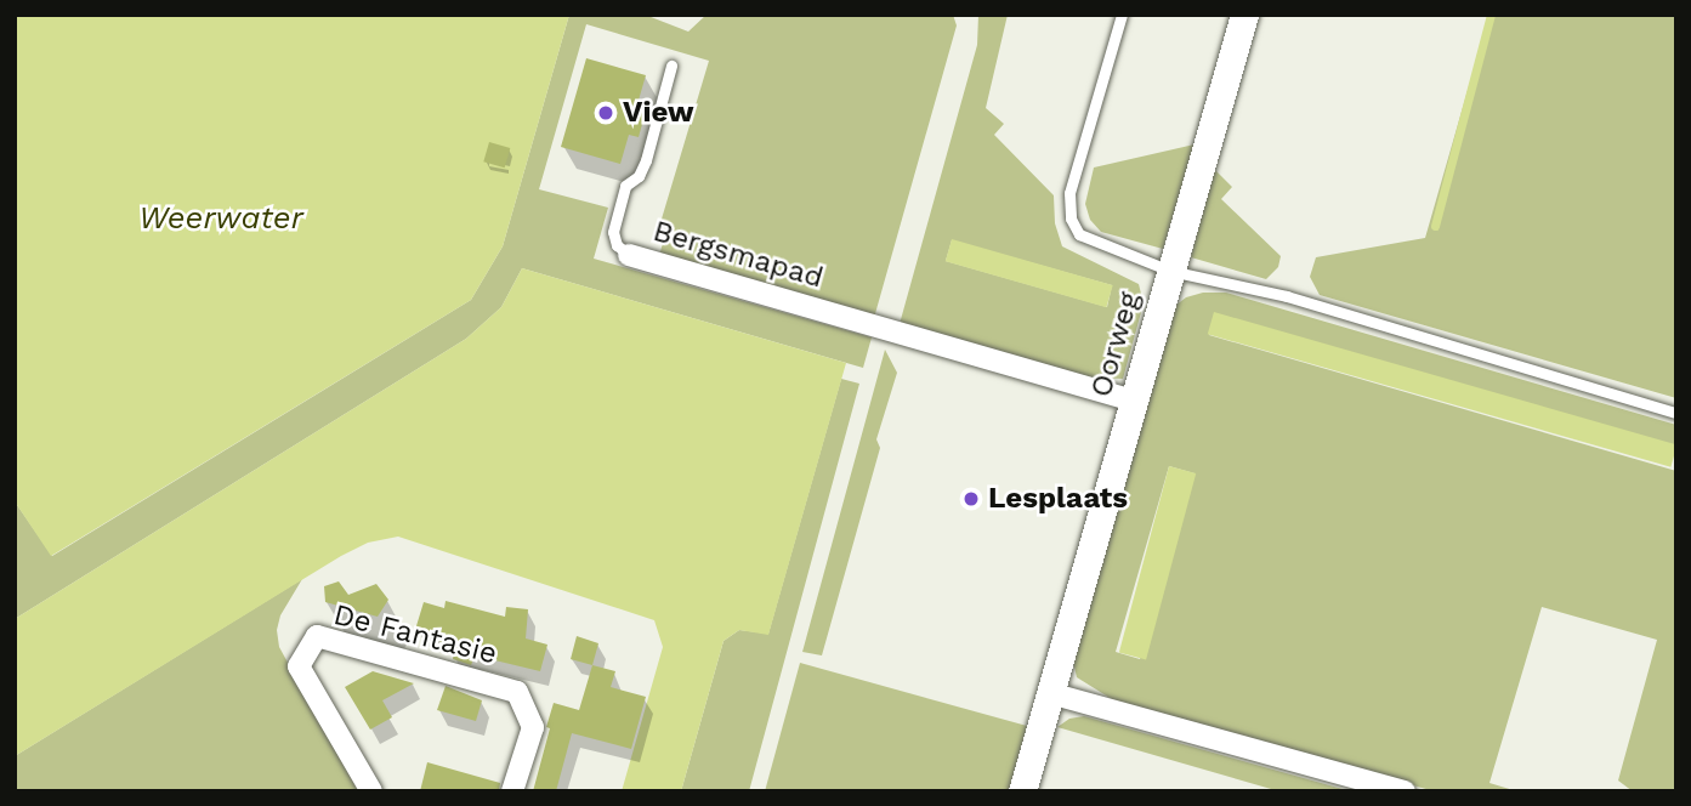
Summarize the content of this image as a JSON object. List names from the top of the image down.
{
  "streets": {
    "street": ["Bergsmapad", "Oorweg", "De Fantasie"]
  },
  "crossings": [
    ["Bergsmapad", "Oorweg"]
  ],
  "water": ["Weerwater"],
  "places": ["View", "Lesplaats"]
}
